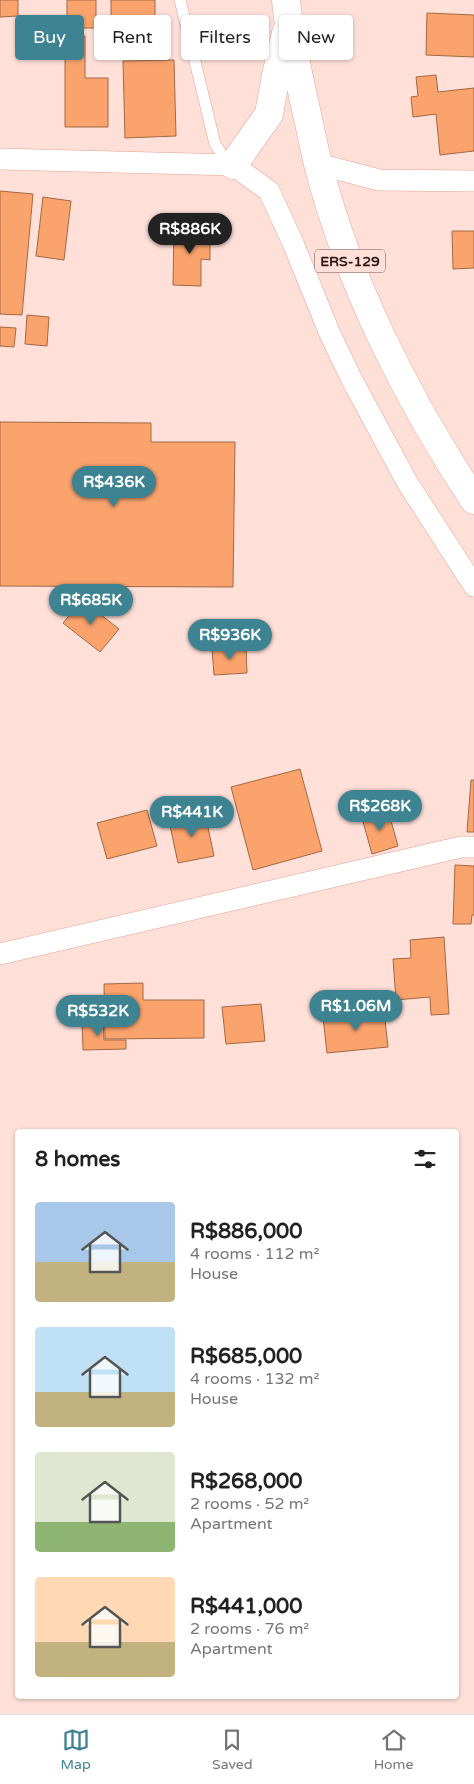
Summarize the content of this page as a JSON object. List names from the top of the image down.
{
  "streets": {
    "main road": ["ERS-129"]
  },
  "page": {
    "chip": [
      "Buy",
      "Rent",
      "Filters",
      "New"
    ],
    "price": [
      "R$886K",
      "R$436K",
      "R$685K",
      "R$936K",
      "R$268K",
      "R$441K",
      "R$1.06M",
      "R$532K"
    ],
    "heading": "8 homes",
    "list": [
      {
        "name": "R$886,000",
        "note": "4 rooms · 112 m² · House"
      },
      {
        "name": "R$685,000",
        "note": "4 rooms · 132 m² · House"
      },
      {
        "name": "R$268,000",
        "note": "2 rooms · 52 m² · Apartment"
      },
      {
        "name": "R$441,000",
        "note": "2 rooms · 76 m² · Apartment"
      }
    ],
    "tabs": ["Map", "Saved", "Home"]
  }
}
